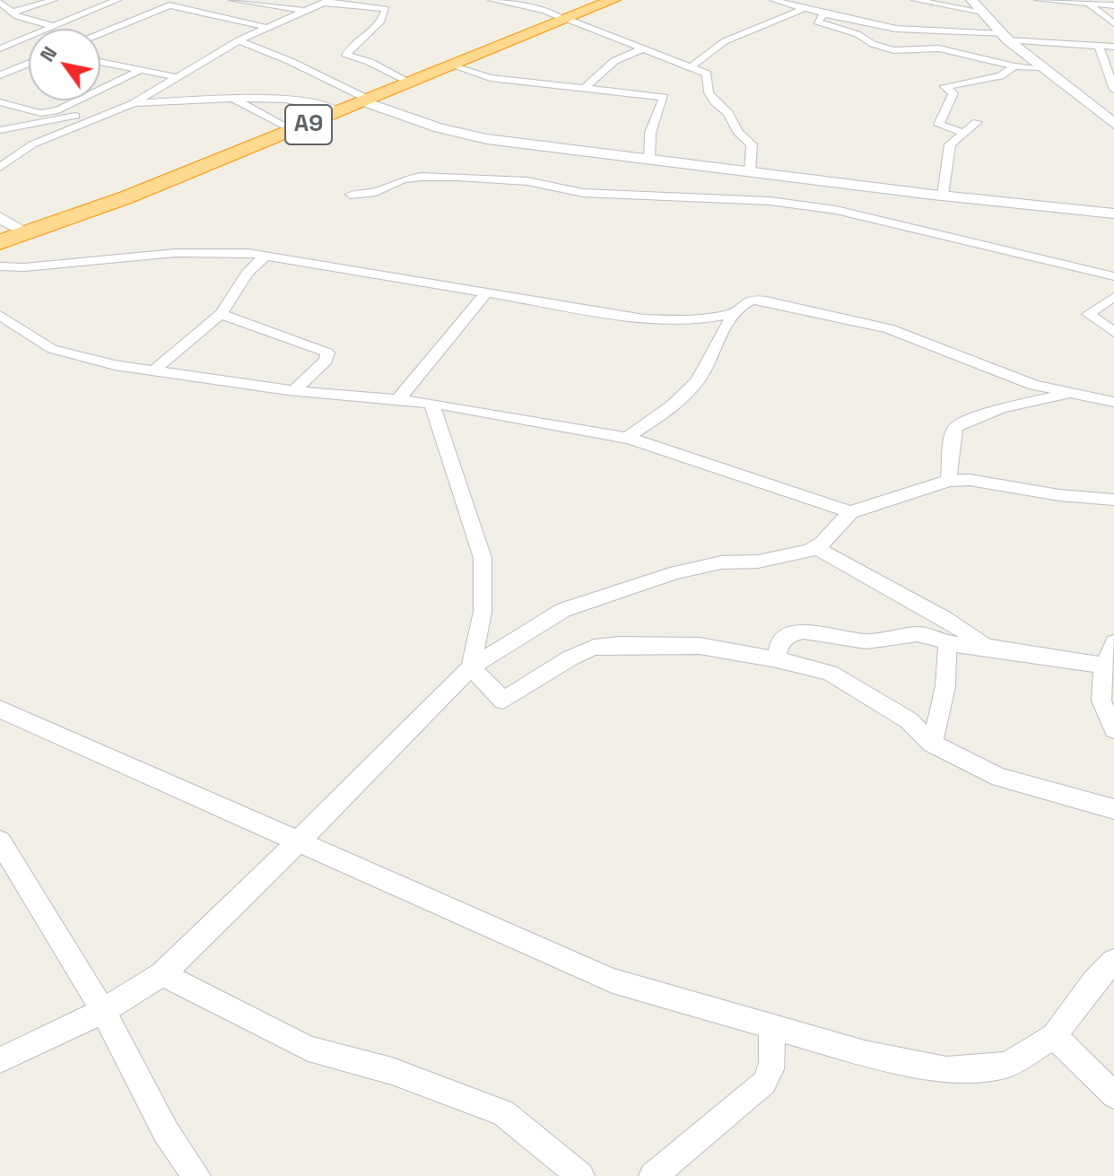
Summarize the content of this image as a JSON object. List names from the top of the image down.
{
  "streets": {
    "highway": ["A9"]
  },
  "north": "top left"
}
